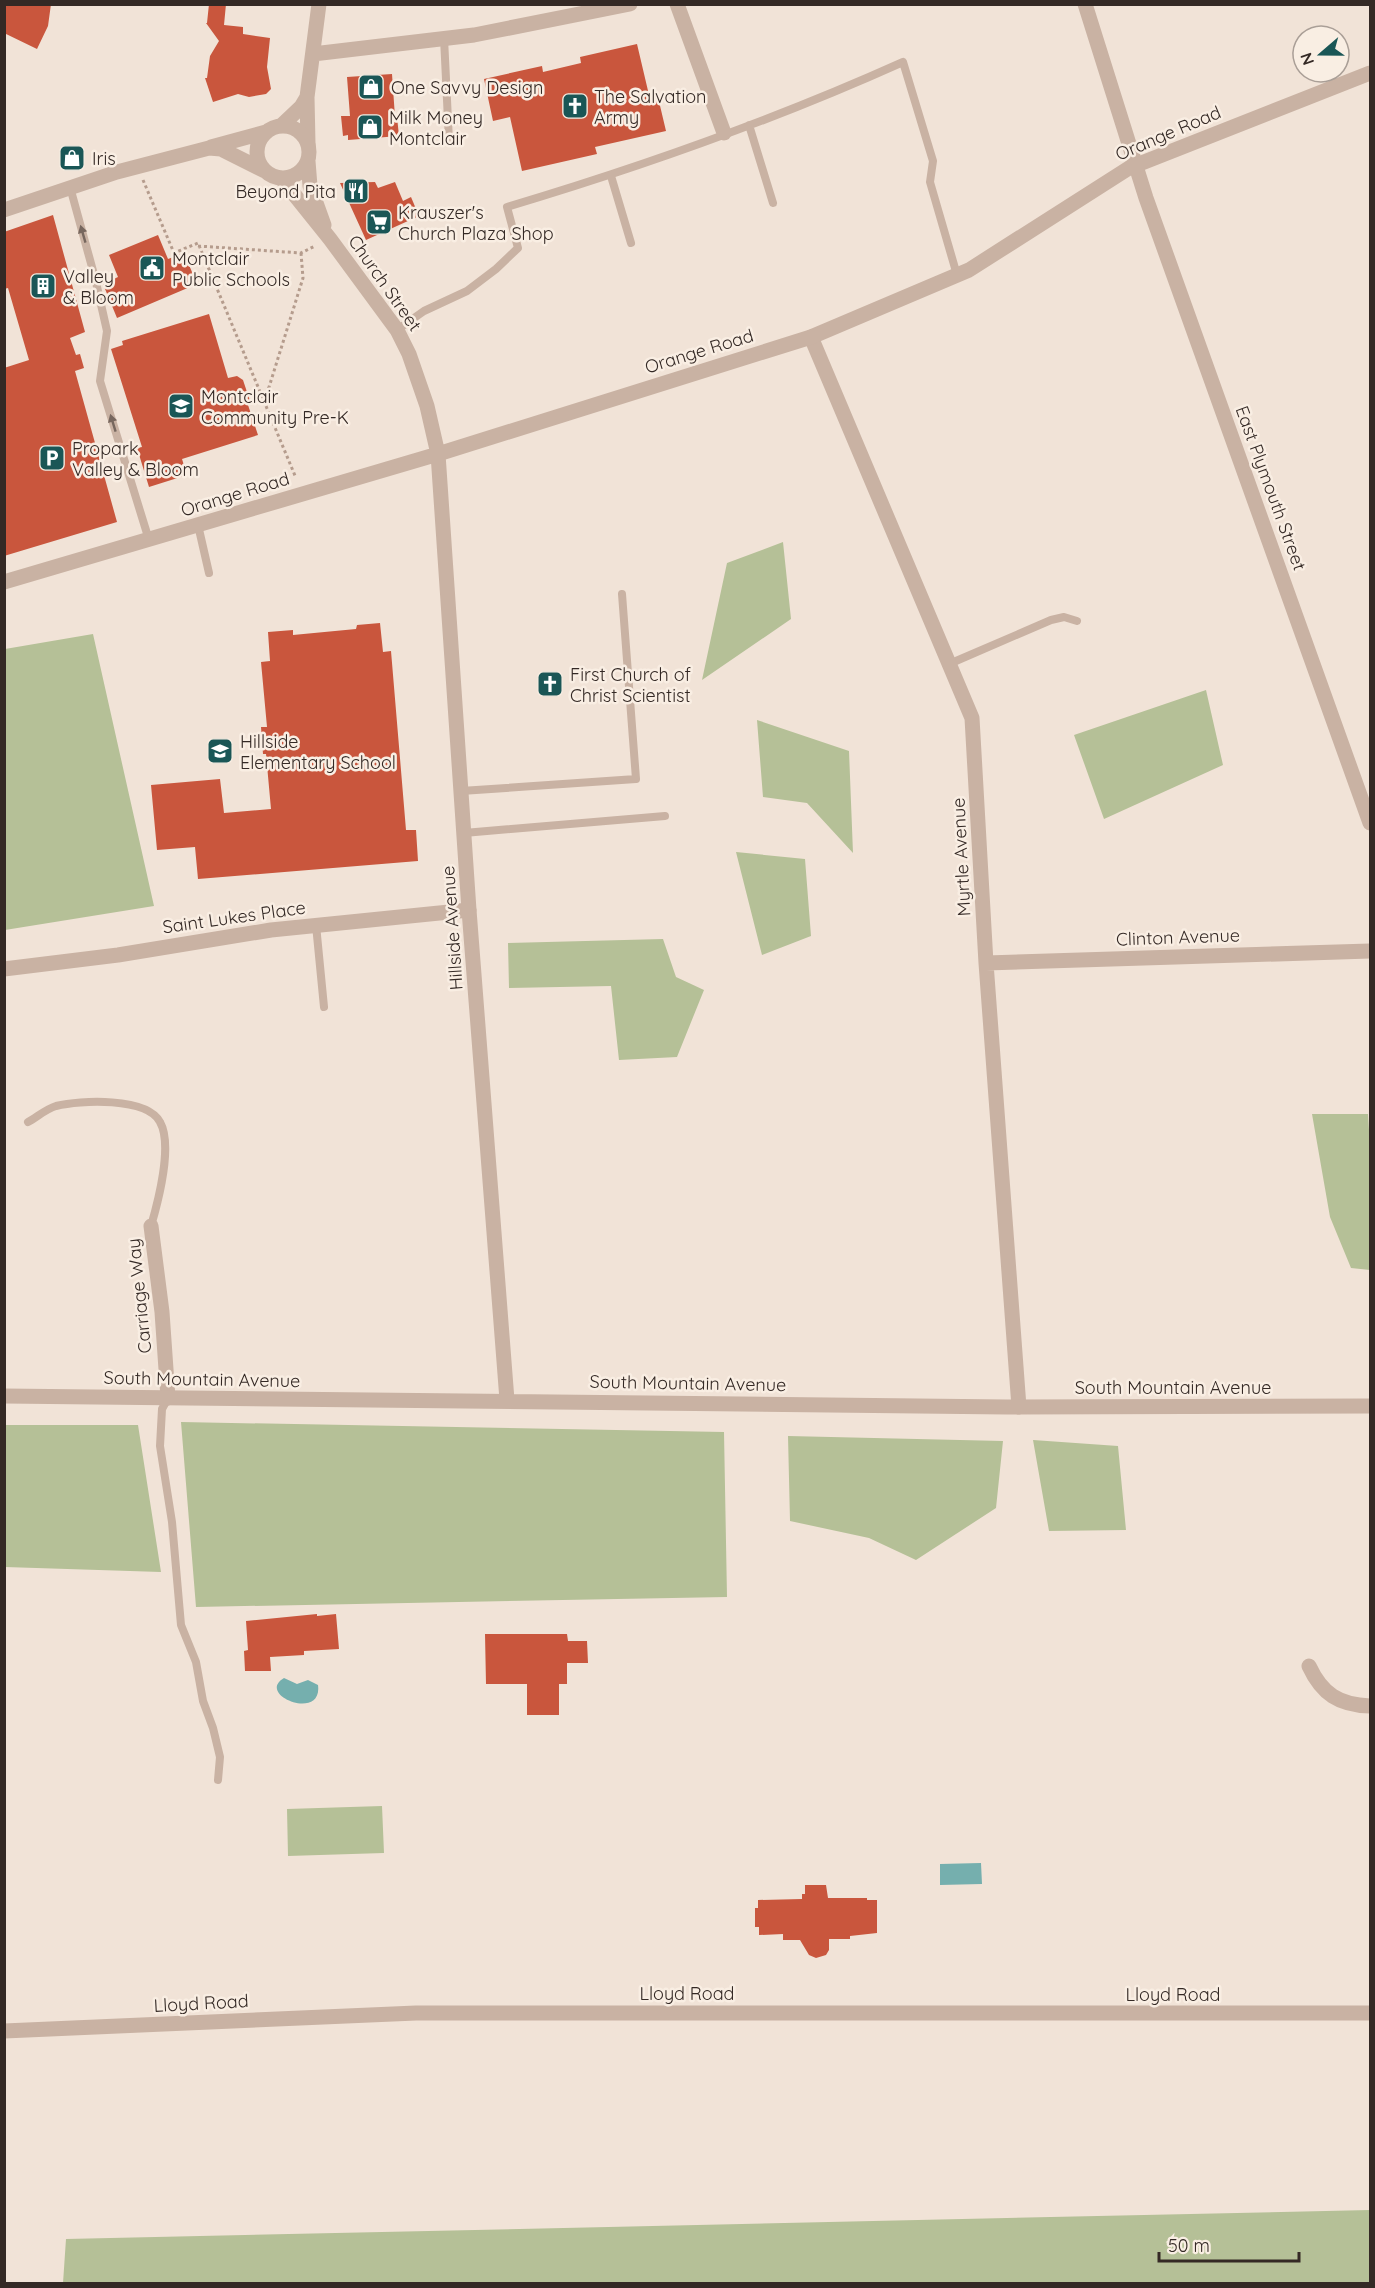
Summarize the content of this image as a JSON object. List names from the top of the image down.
{
  "streets": {
    "street": [
      "Orange Road",
      "Church Street",
      "East Plymouth Street",
      "Myrtle Avenue",
      "Saint Lukes Place",
      "Hillside Avenue",
      "Clinton Avenue",
      "Carriage Way",
      "South Mountain Avenue",
      "Lloyd Road"
    ]
  },
  "crossings": [
    ["Orange Road", "Church Street"],
    ["Orange Road", "East Plymouth Street"],
    ["Orange Road", "Myrtle Avenue"],
    ["Orange Road", "Hillside Avenue"],
    ["Church Street", "Hillside Avenue"],
    ["Myrtle Avenue", "Clinton Avenue"],
    ["Myrtle Avenue", "South Mountain Avenue"],
    ["Saint Lukes Place", "Hillside Avenue"],
    ["Hillside Avenue", "South Mountain Avenue"],
    ["Carriage Way", "South Mountain Avenue"]
  ],
  "places": {
    "shop": ["One Savvy Design", "Milk Money Montclair", "Iris"],
    "church": ["The Salvation Army", "First Church of Christ Scientist"],
    "restaurant": ["Beyond Pita"],
    "supermarket": ["Krauszer's Church Plaza Shop"],
    "public building": ["Montclair Public Schools"],
    "building": ["Valley & Bloom"],
    "school or university": ["Montclair Community Pre-K", "Hillside Elementary School"],
    "parking": ["Propark Valley & Bloom"]
  },
  "scale_bar": "50 m",
  "north": "left"
}
